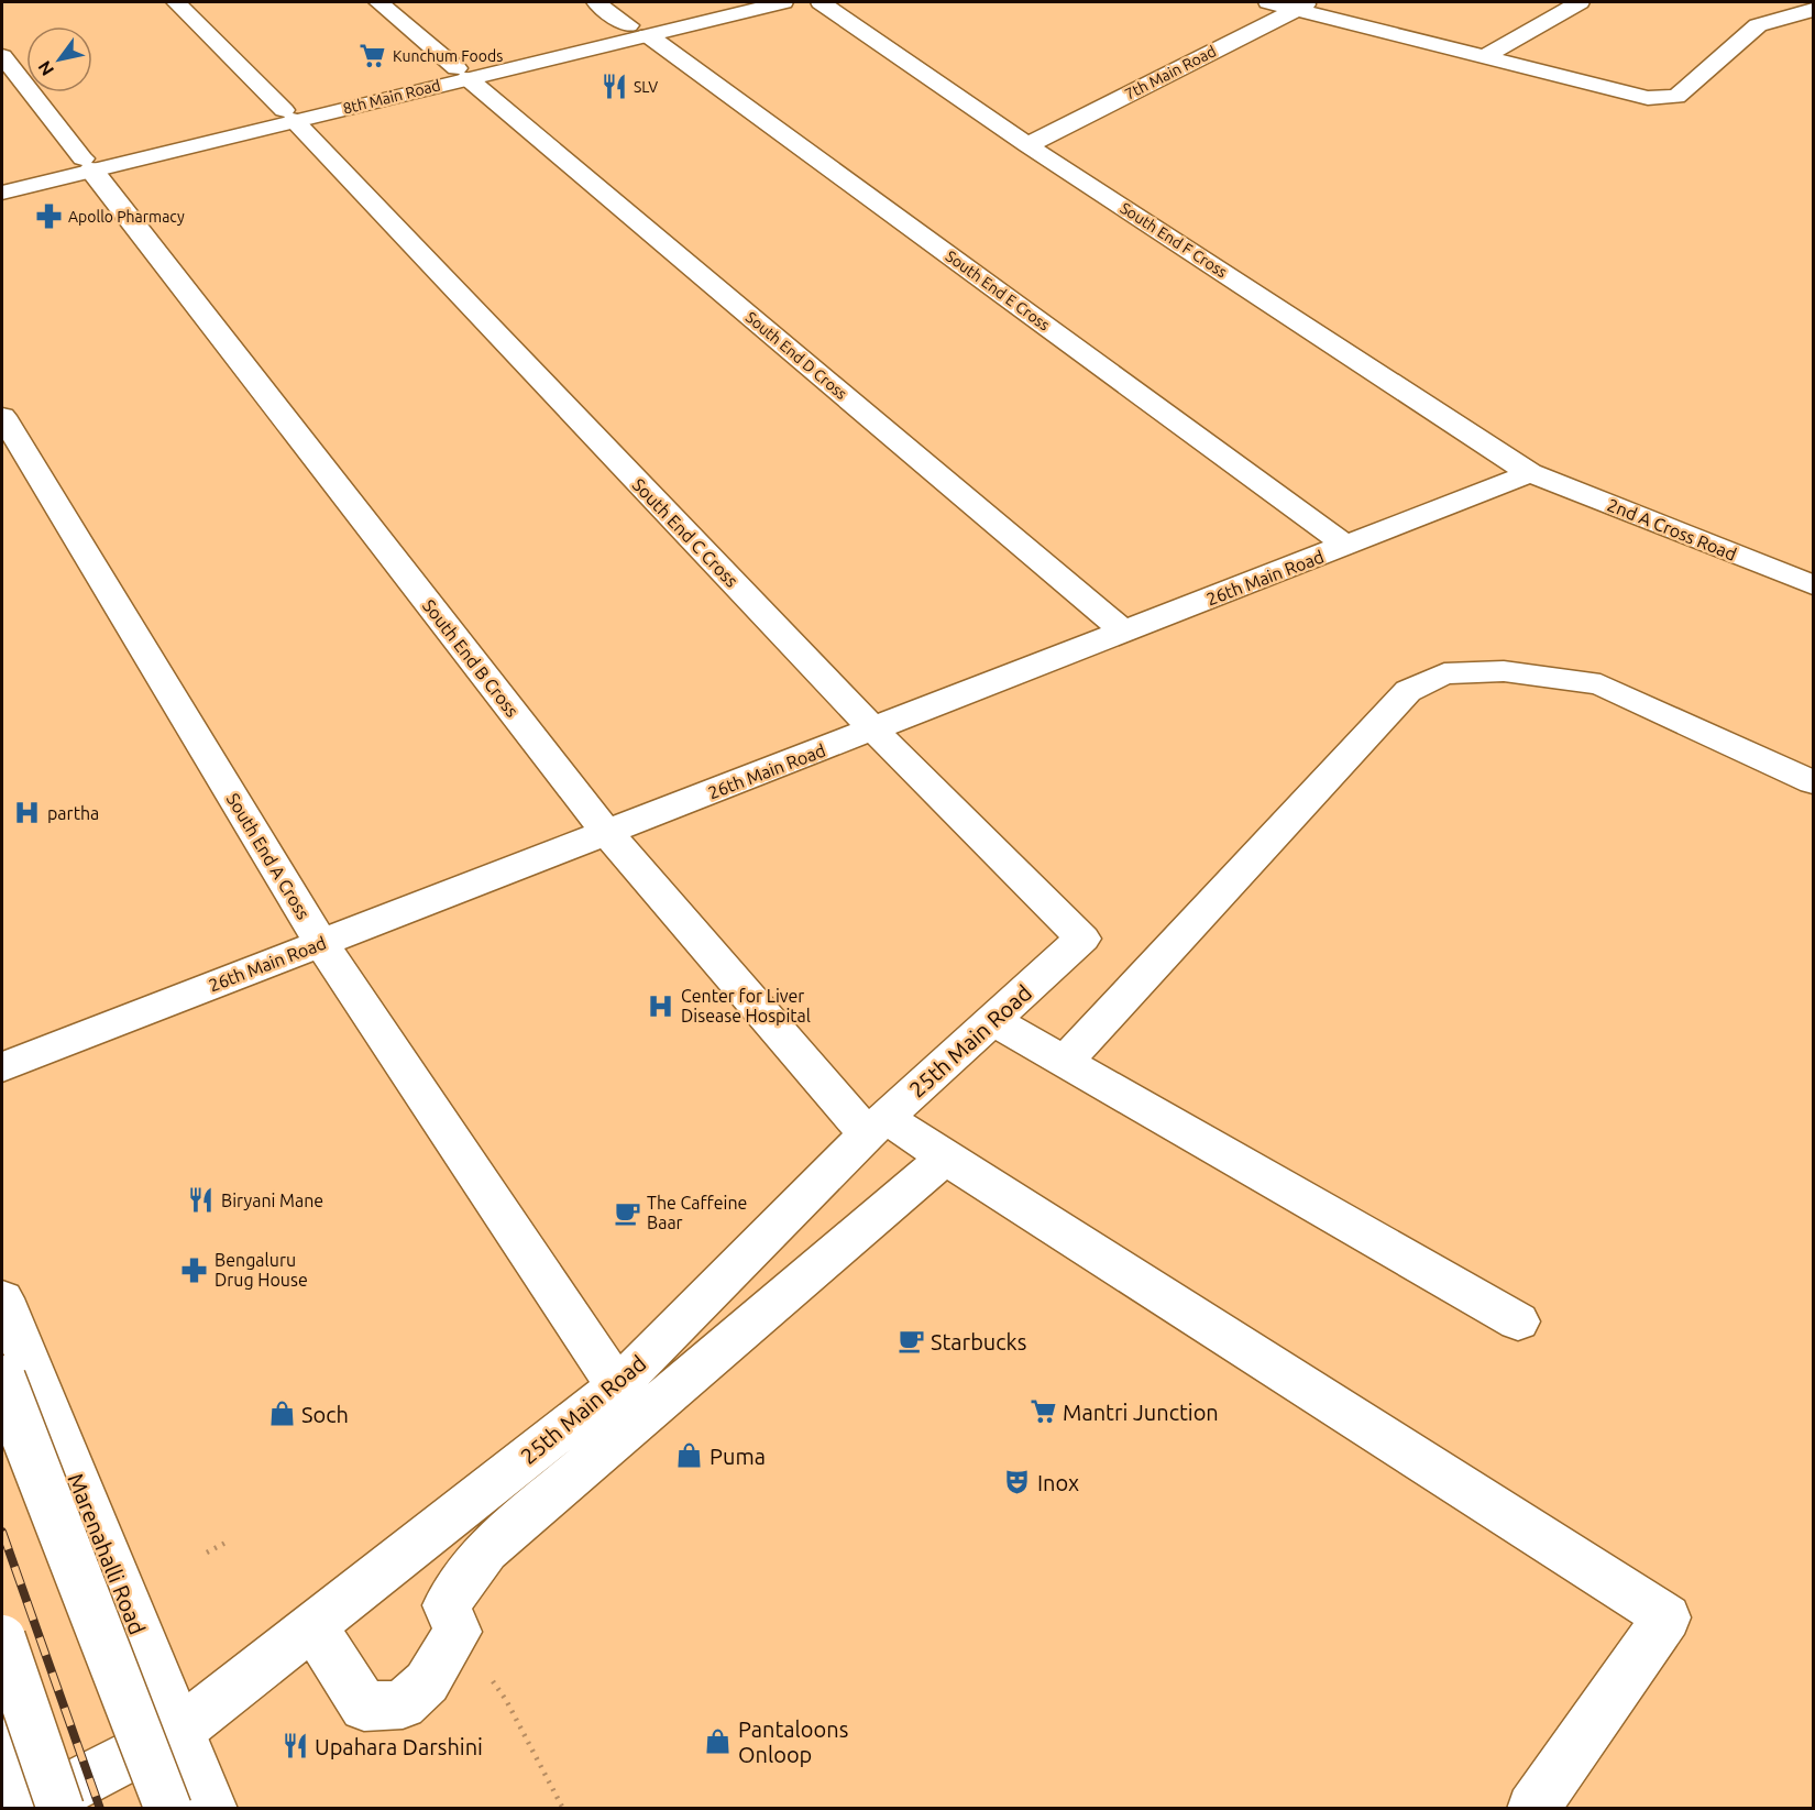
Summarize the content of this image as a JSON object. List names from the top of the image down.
{
  "streets": {
    "street": [
      "7th Main Road",
      "8th Main Road",
      "South End F Cross",
      "South End E Cross",
      "South End D Cross",
      "2nd A Cross Road",
      "South End C Cross",
      "26th Main Road",
      "South End B Cross",
      "South End A Cross",
      "25th Main Road",
      "Marenahalli Road"
    ]
  },
  "crossings": [
    ["7th Main Road", "South End F Cross"],
    ["8th Main Road", "South End E Cross"],
    ["8th Main Road", "South End D Cross"],
    ["8th Main Road", "South End C Cross"],
    ["8th Main Road", "South End B Cross"],
    ["South End F Cross", "2nd A Cross Road"],
    ["South End F Cross", "26th Main Road"],
    ["South End E Cross", "26th Main Road"],
    ["South End D Cross", "26th Main Road"],
    ["2nd A Cross Road", "26th Main Road"],
    ["South End C Cross", "26th Main Road"],
    ["South End C Cross", "25th Main Road"],
    ["26th Main Road", "South End B Cross"],
    ["26th Main Road", "South End A Cross"],
    ["South End B Cross", "25th Main Road"],
    ["South End A Cross", "25th Main Road"],
    ["25th Main Road", "Marenahalli Road"]
  ],
  "places": {
    "supermarket": ["Kunchum Foods", "Mantri Junction"],
    "restaurant": ["SLV", "Biryani Mane", "Upahara Darshini"],
    "pharmacy": ["Apollo Pharmacy", "Bengaluru Drug House"],
    "hospital": ["partha", "Center for Liver Disease Hospital"],
    "cafe": ["The Caffeine Baar", "Starbucks"],
    "shop": ["Soch", "Puma", "Pantaloons Onloop"],
    "theatre": ["Inox"]
  },
  "north": "bottom left"
}
